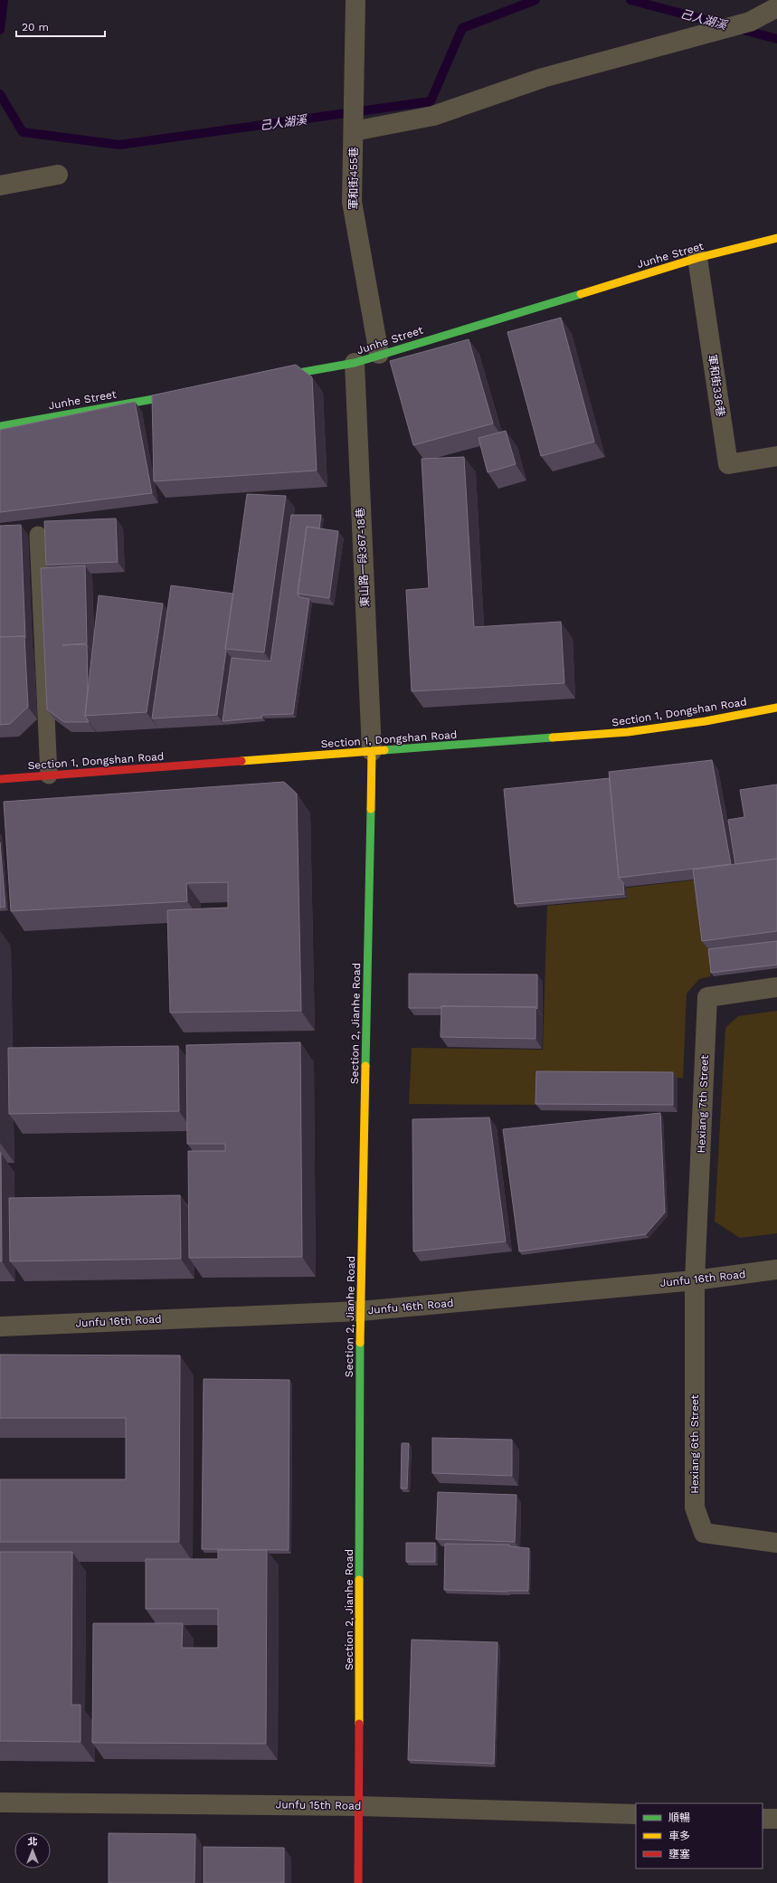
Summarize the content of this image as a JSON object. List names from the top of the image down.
{
  "streets": {
    "street": [
      "軍和街455巷",
      "Junhe Street",
      "軍和街336巷",
      "東山路一段367-18巷",
      "Section 1, Dongshan Road",
      "Section 2, Jianhe Road",
      "Hexiang 7th Street",
      "Junfu 16th Road",
      "Hexiang 6th Street",
      "Junfu 15th Road"
    ]
  },
  "crossings": [
    ["軍和街455巷", "Junhe Street"],
    ["Junhe Street", "軍和街336巷"],
    ["Junhe Street", "東山路一段367-18巷"],
    ["東山路一段367-18巷", "Section 1, Dongshan Road"],
    ["東山路一段367-18巷", "Section 2, Jianhe Road"],
    ["Section 1, Dongshan Road", "Section 2, Jianhe Road"],
    ["Section 2, Jianhe Road", "Junfu 16th Road"],
    ["Section 2, Jianhe Road", "Junfu 15th Road"],
    ["Hexiang 7th Street", "Junfu 16th Road"],
    ["Hexiang 7th Street", "Hexiang 6th Street"],
    ["Junfu 16th Road", "Hexiang 6th Street"]
  ],
  "water": ["己人湖溪"],
  "legend": ["順暢", "車多", "壅塞"],
  "scale_bar": "20 m",
  "north": "top"
}
